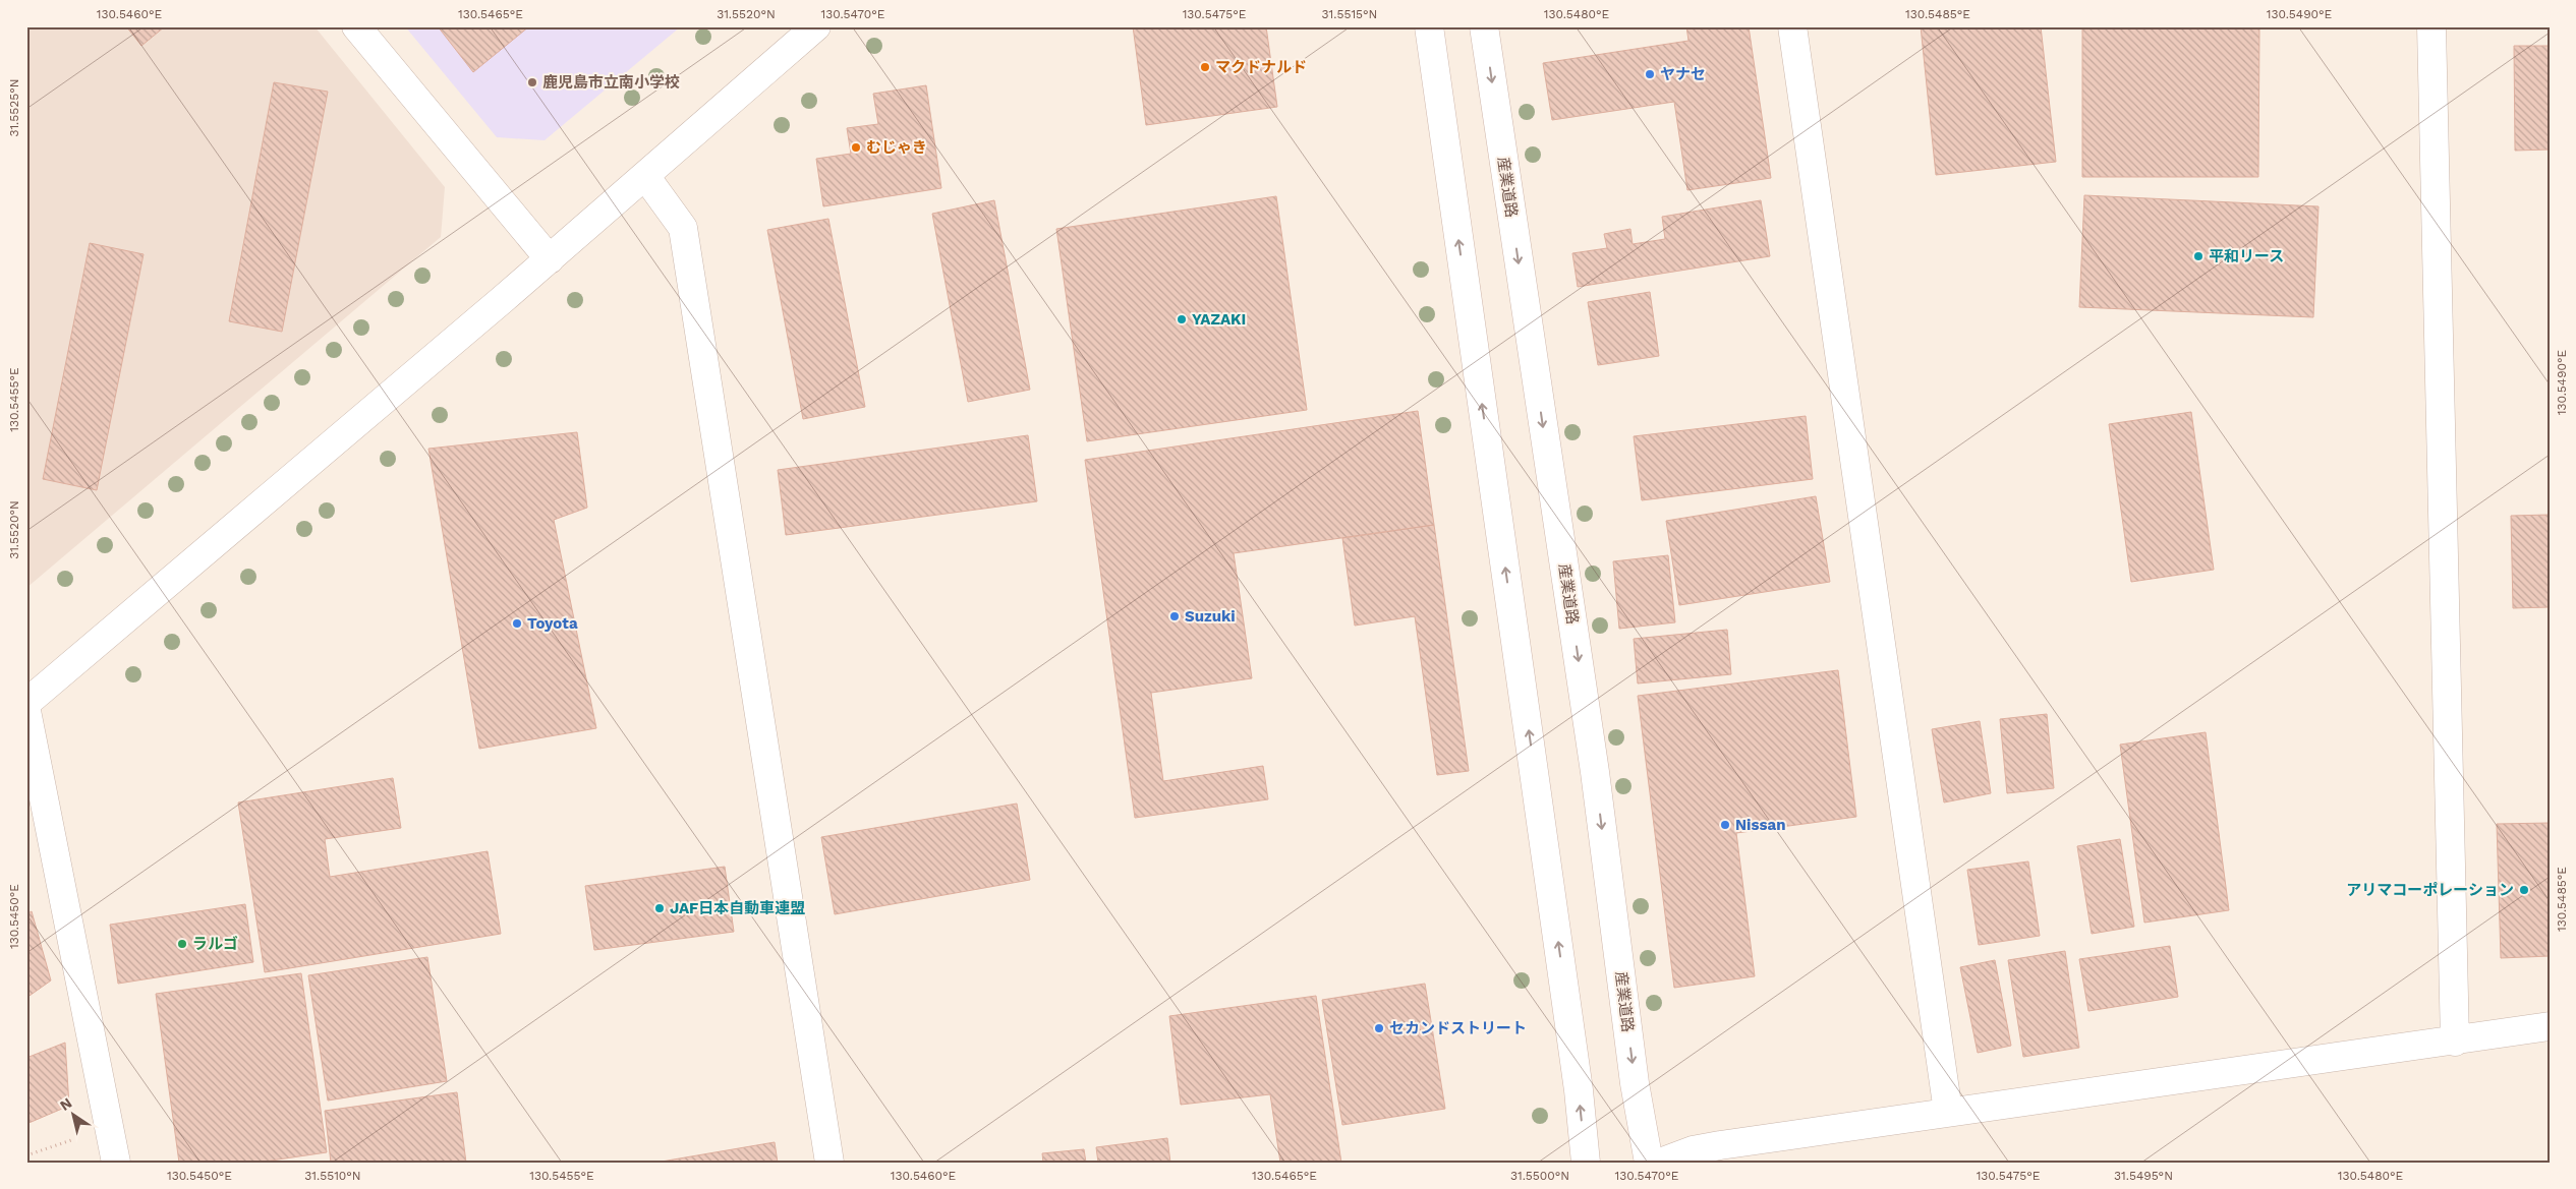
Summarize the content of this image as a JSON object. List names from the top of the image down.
{
  "streets": {
    "street": ["産業道路"]
  },
  "places": [
    "マクドナルド",
    "ヤナセ",
    "鹿児島市立南小学校",
    "むじゃき",
    "平和リース",
    "YAZAKI",
    "Suzuki",
    "Toyota",
    "Nissan",
    "アリマコーポレーション",
    "JAF日本自動車連盟",
    "ラルゴ",
    "セカンドストリート"
  ],
  "north": "top left",
  "coordinates": [
    "130.5460°E",
    "130.5465°E",
    "31.5520°N",
    "130.5470°E",
    "130.5475°E",
    "31.5515°N",
    "130.5480°E",
    "130.5485°E",
    "130.5490°E",
    "31.5525°N",
    "130.5455°E",
    "130.5450°E",
    "31.5510°N",
    "31.5500°N",
    "31.5495°N"
  ]
}
